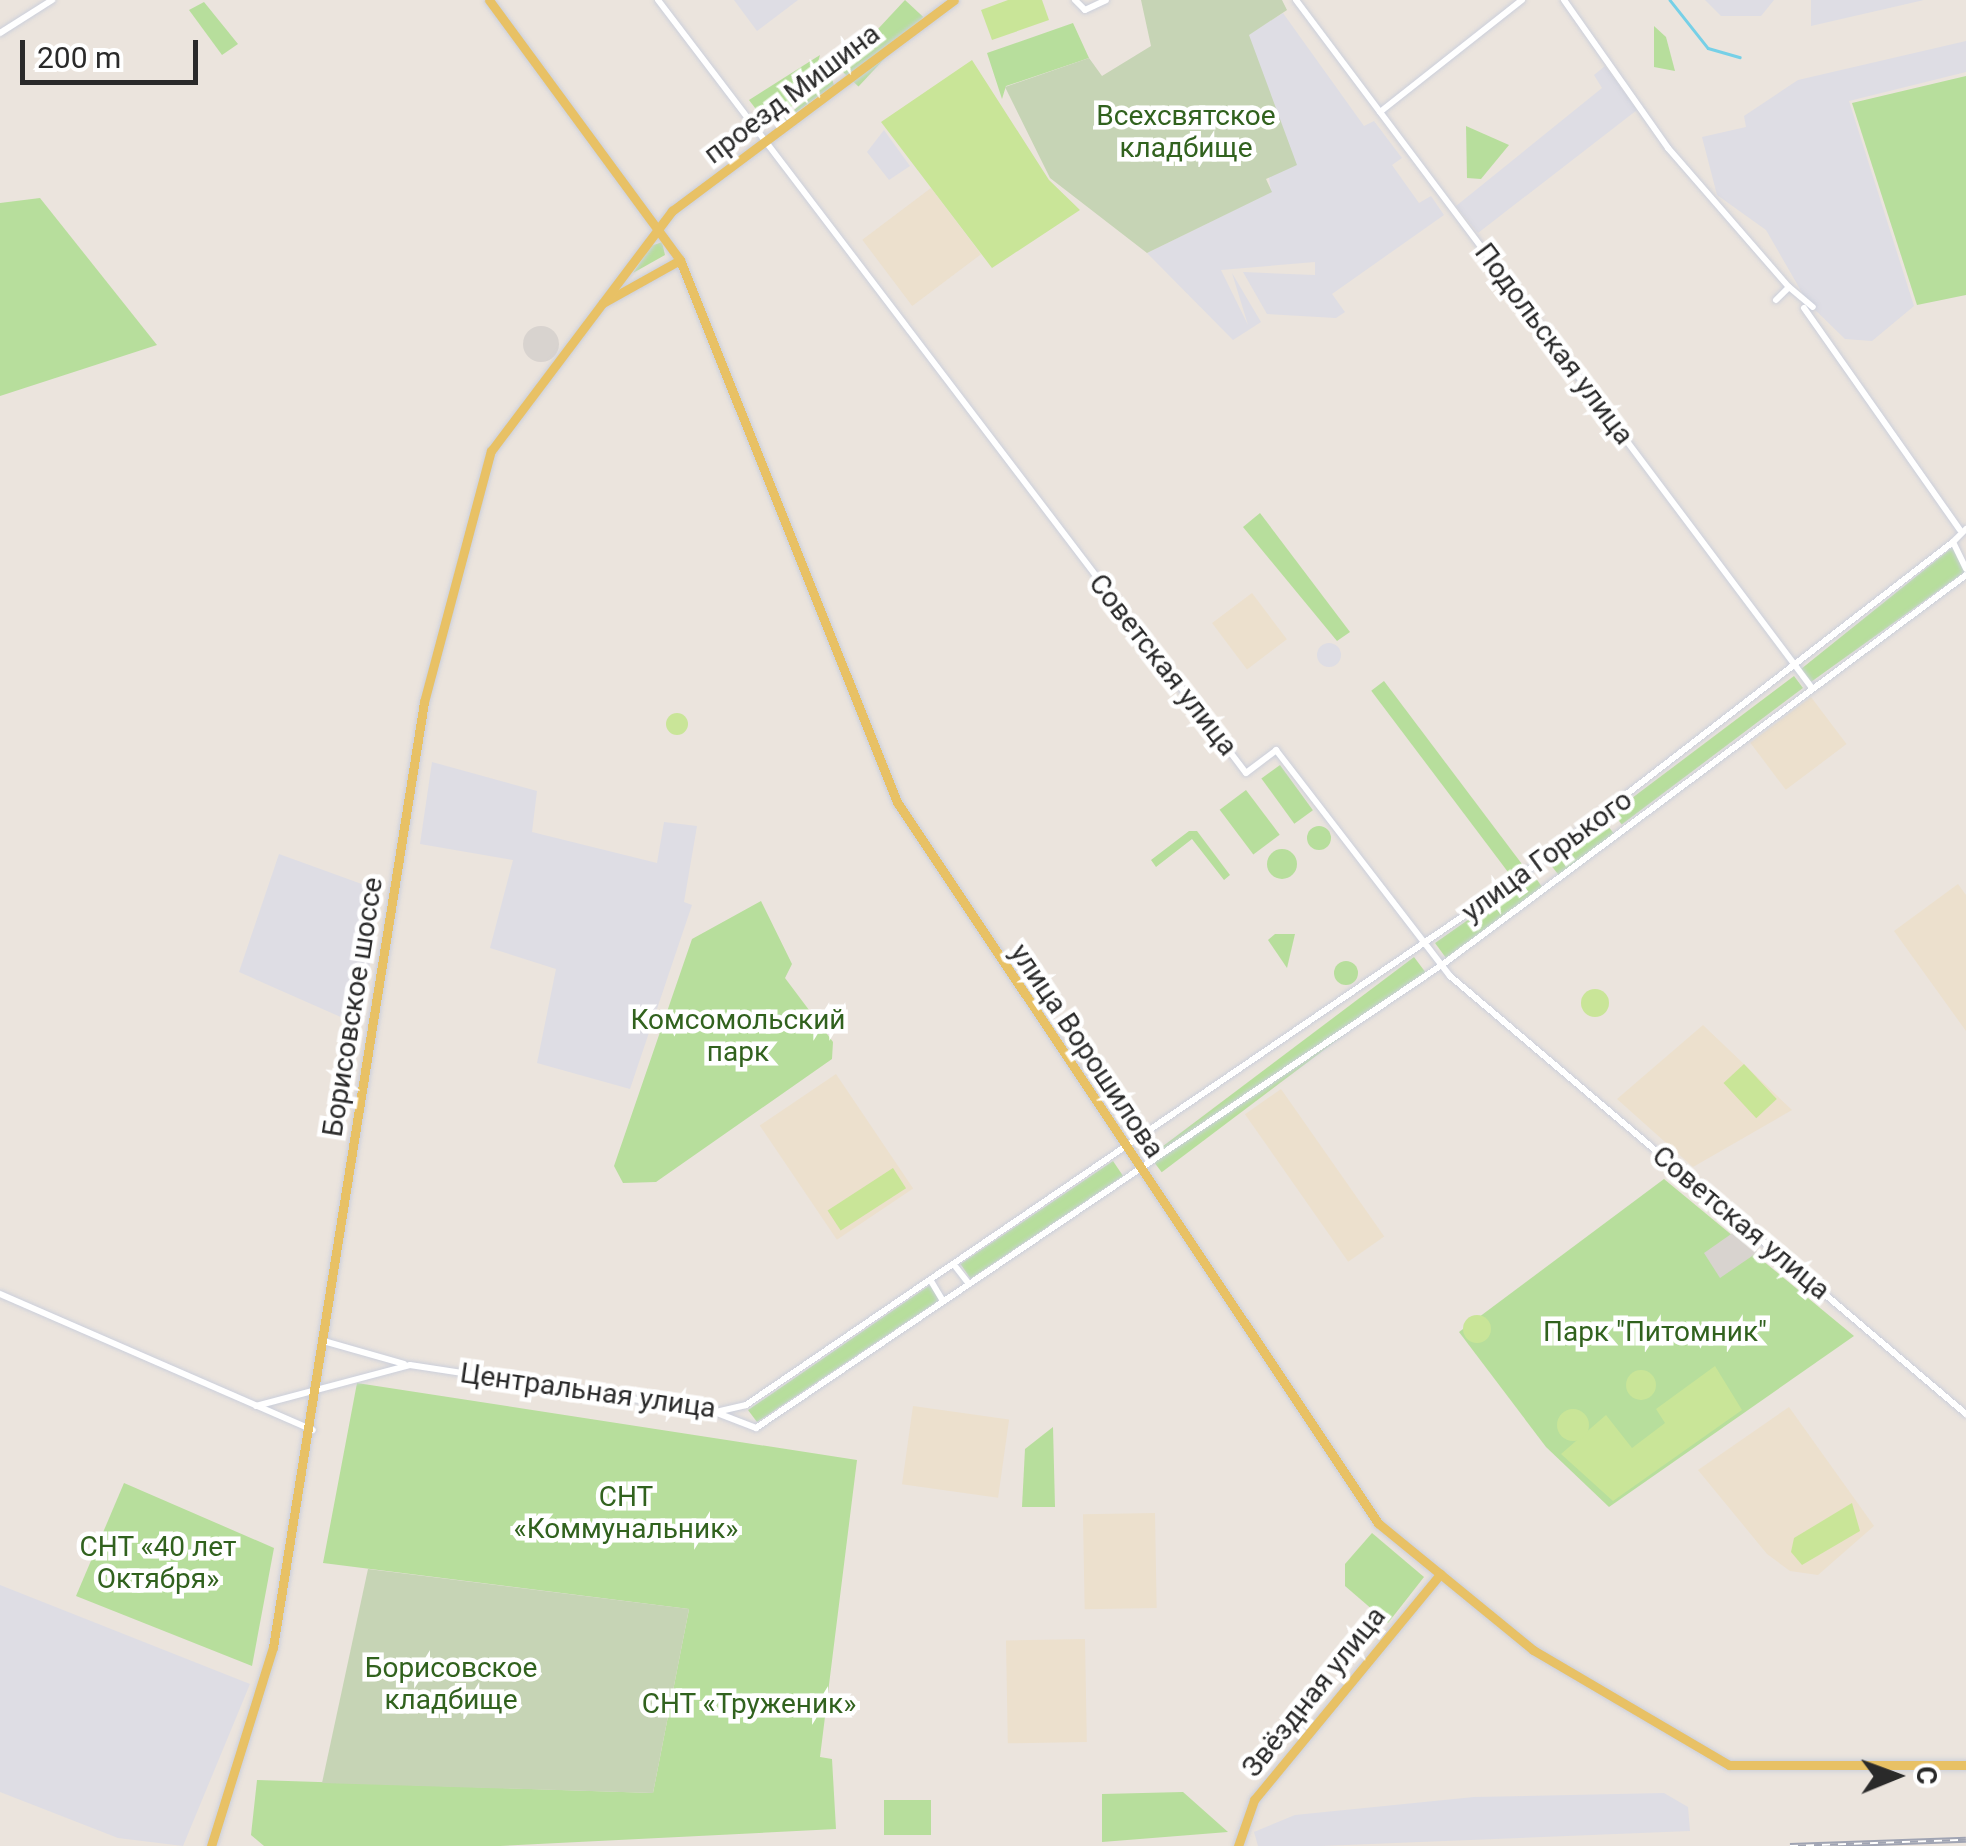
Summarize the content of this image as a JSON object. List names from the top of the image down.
{
  "streets": {
    "main road": [
      "проезд Мишина",
      "Борисовское шоссе",
      "улица Ворошилова",
      "Звёздная улица"
    ],
    "street": [
      "Подольская улица",
      "Советская улица",
      "улица Горького",
      "Центральная улица"
    ]
  },
  "crossings": [
    ["проезд Мишина", "Советская улица"],
    ["проезд Мишина", "Борисовское шоссе"],
    ["проезд Мишина", "улица Ворошилова"],
    ["Подольская улица", "улица Горького"],
    ["Советская улица", "улица Горького"],
    ["улица Горького", "улица Ворошилова"],
    ["улица Горького", "Центральная улица"],
    ["Борисовское шоссе", "улица Ворошилова"],
    ["Борисовское шоссе", "Центральная улица"],
    ["улица Ворошилова", "Центральная улица"],
    ["улица Ворошилова", "Звёздная улица"]
  ],
  "parks": [
    "Всехсвятское кладбище",
    "Комсомольский парк",
    "Парк \"Питомник\"",
    "СНТ «Коммунальник»",
    "СНТ «40 лет Октября»",
    "Борисовское кладбище",
    "СНТ «Труженик»"
  ],
  "scale_bar": "200 m",
  "north": "right"
}
